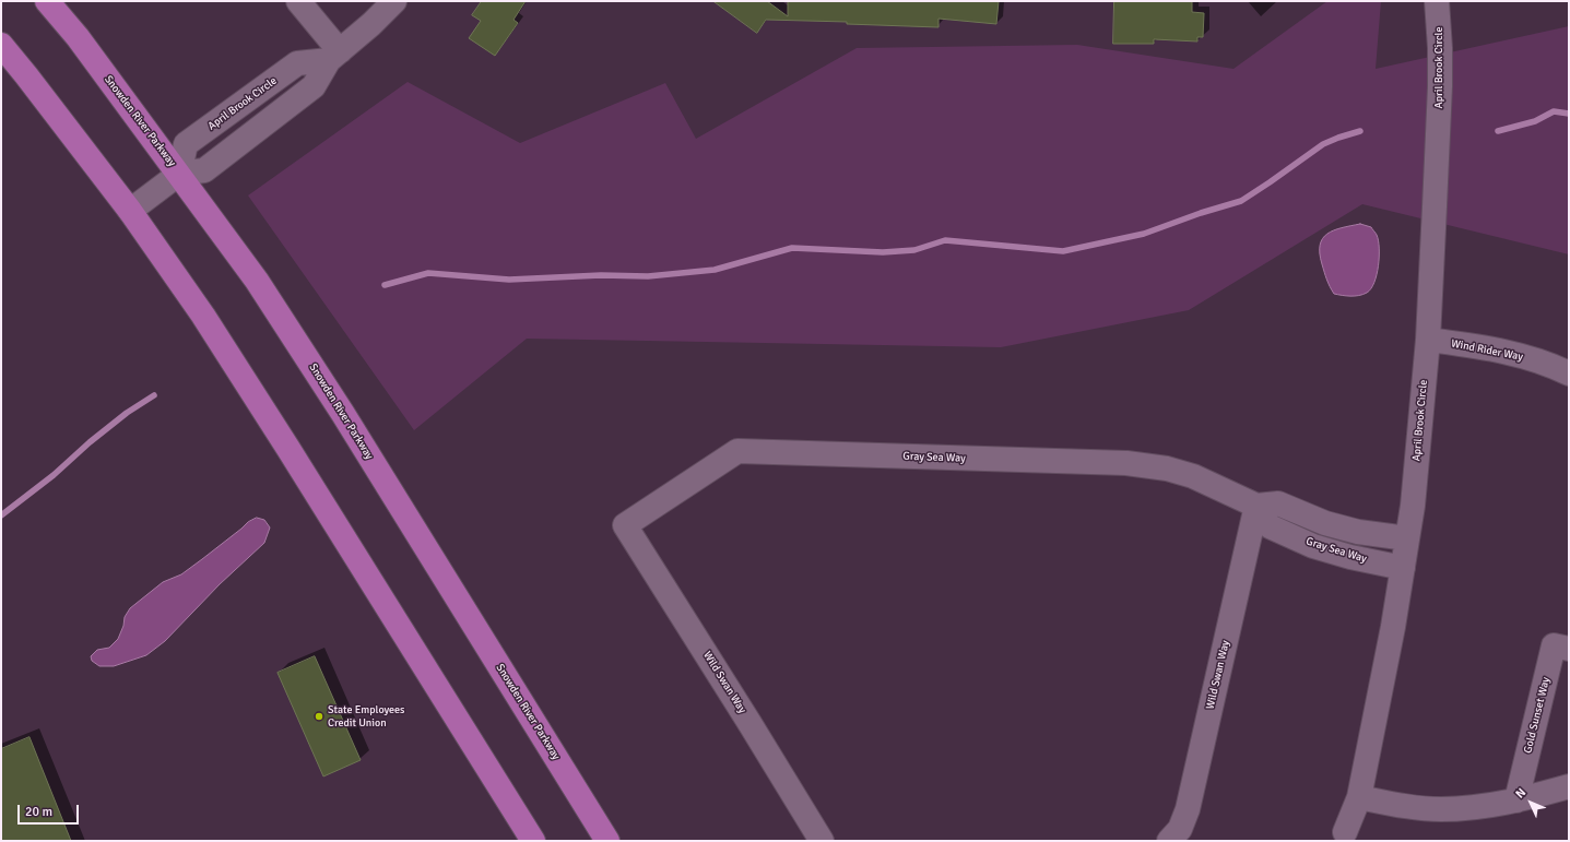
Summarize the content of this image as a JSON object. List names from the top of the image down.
{
  "streets": {
    "main road": ["Snowden River Parkway"],
    "street": [
      "April Brook Circle",
      "Wind Rider Way",
      "Gray Sea Way",
      "Wild Swan Way",
      "Gold Sunset Way"
    ]
  },
  "crossings": [
    ["April Brook Circle", "Snowden River Parkway"],
    ["April Brook Circle", "Wind Rider Way"],
    ["April Brook Circle", "Gray Sea Way"],
    ["Gray Sea Way", "Wild Swan Way"]
  ],
  "places": ["State Employees Credit Union"],
  "scale_bar": "20 m",
  "north": "top left"
}
